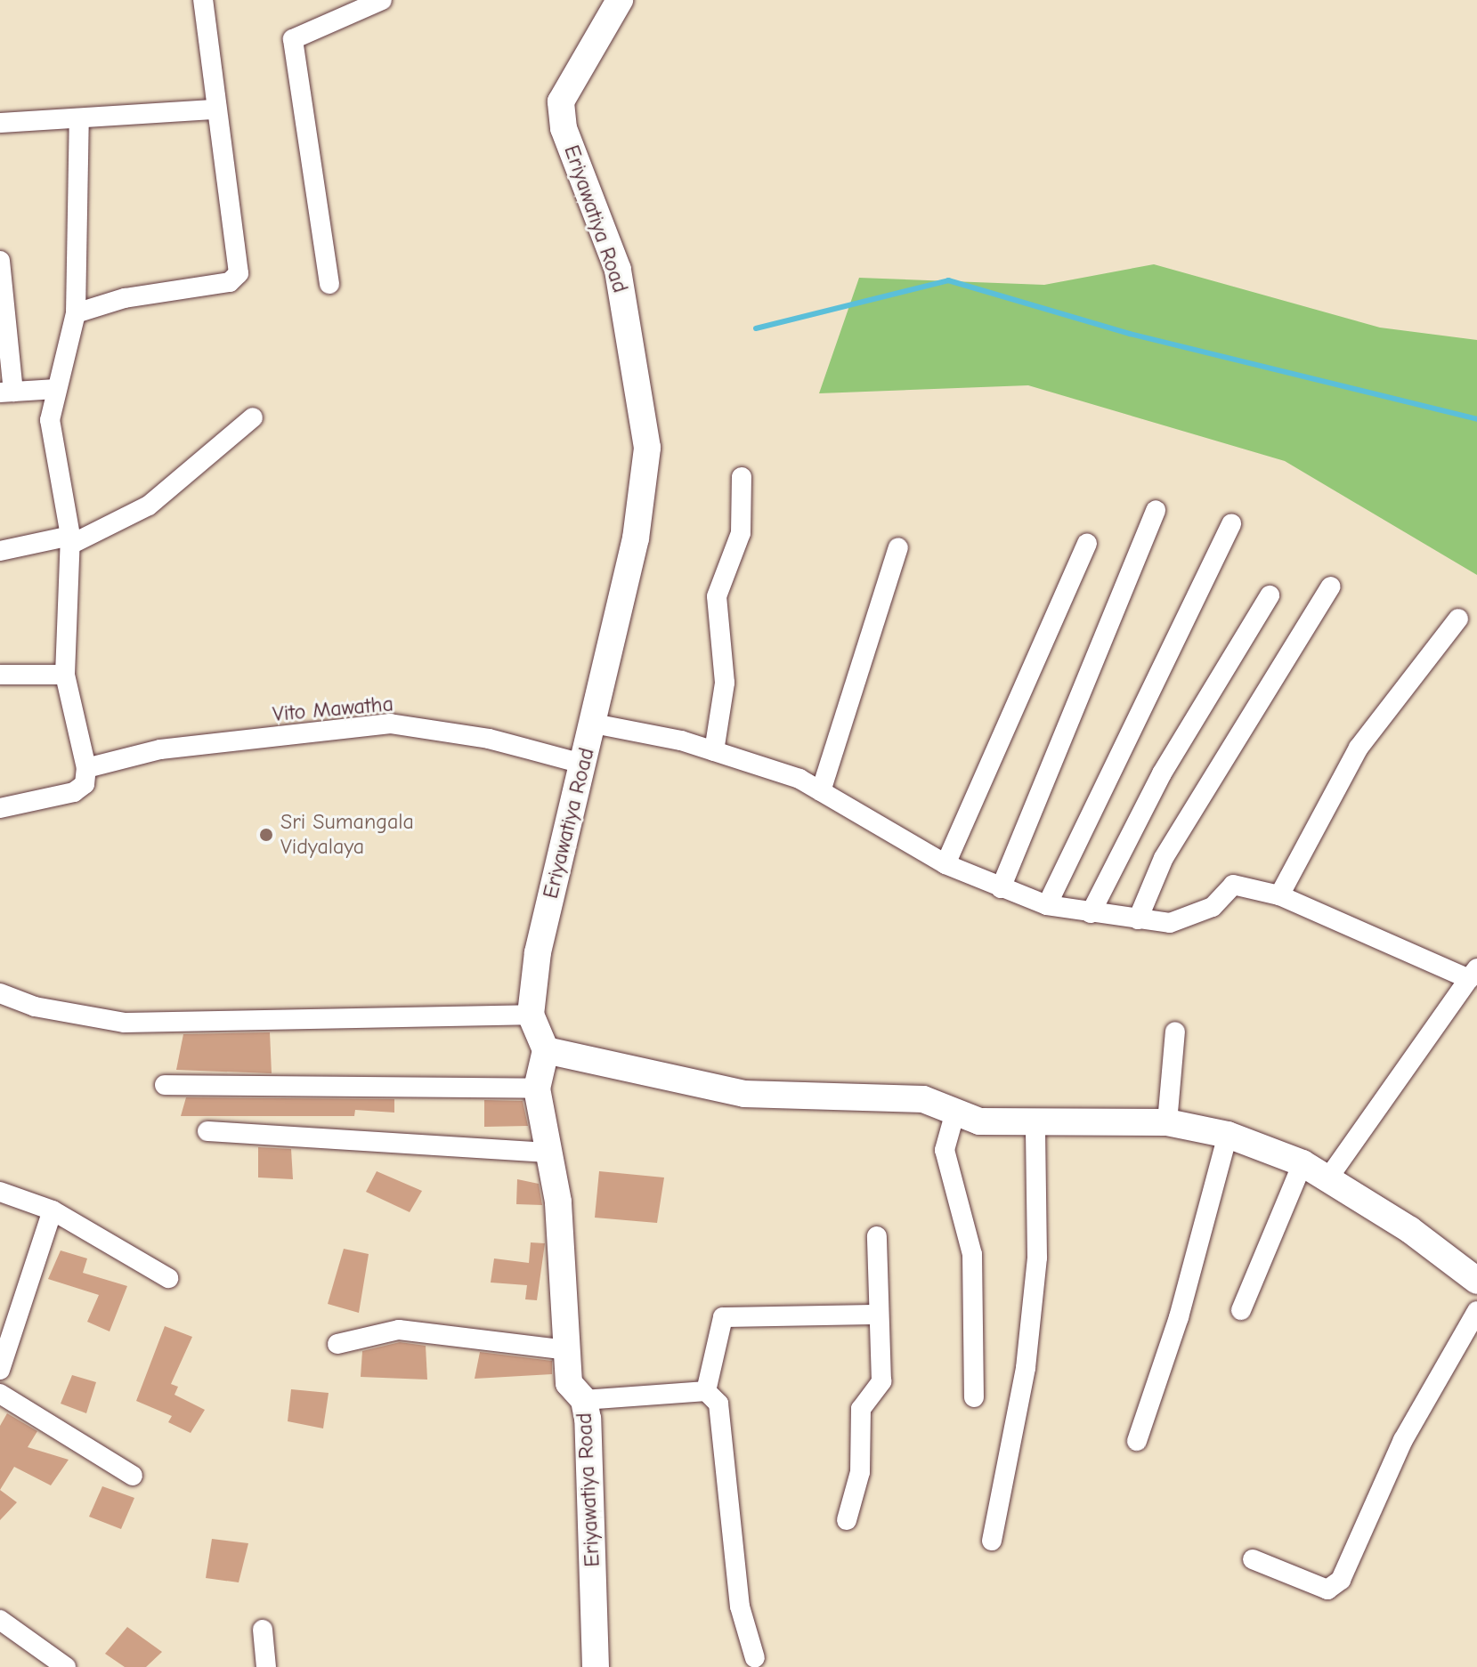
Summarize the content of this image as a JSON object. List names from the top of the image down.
{
  "streets": {
    "street": ["Eriyawatiya Road", "Vito Mawatha"]
  },
  "crossings": [
    ["Eriyawatiya Road", "Vito Mawatha"]
  ],
  "places": ["Sri Sumangala Vidyalaya"]
}
